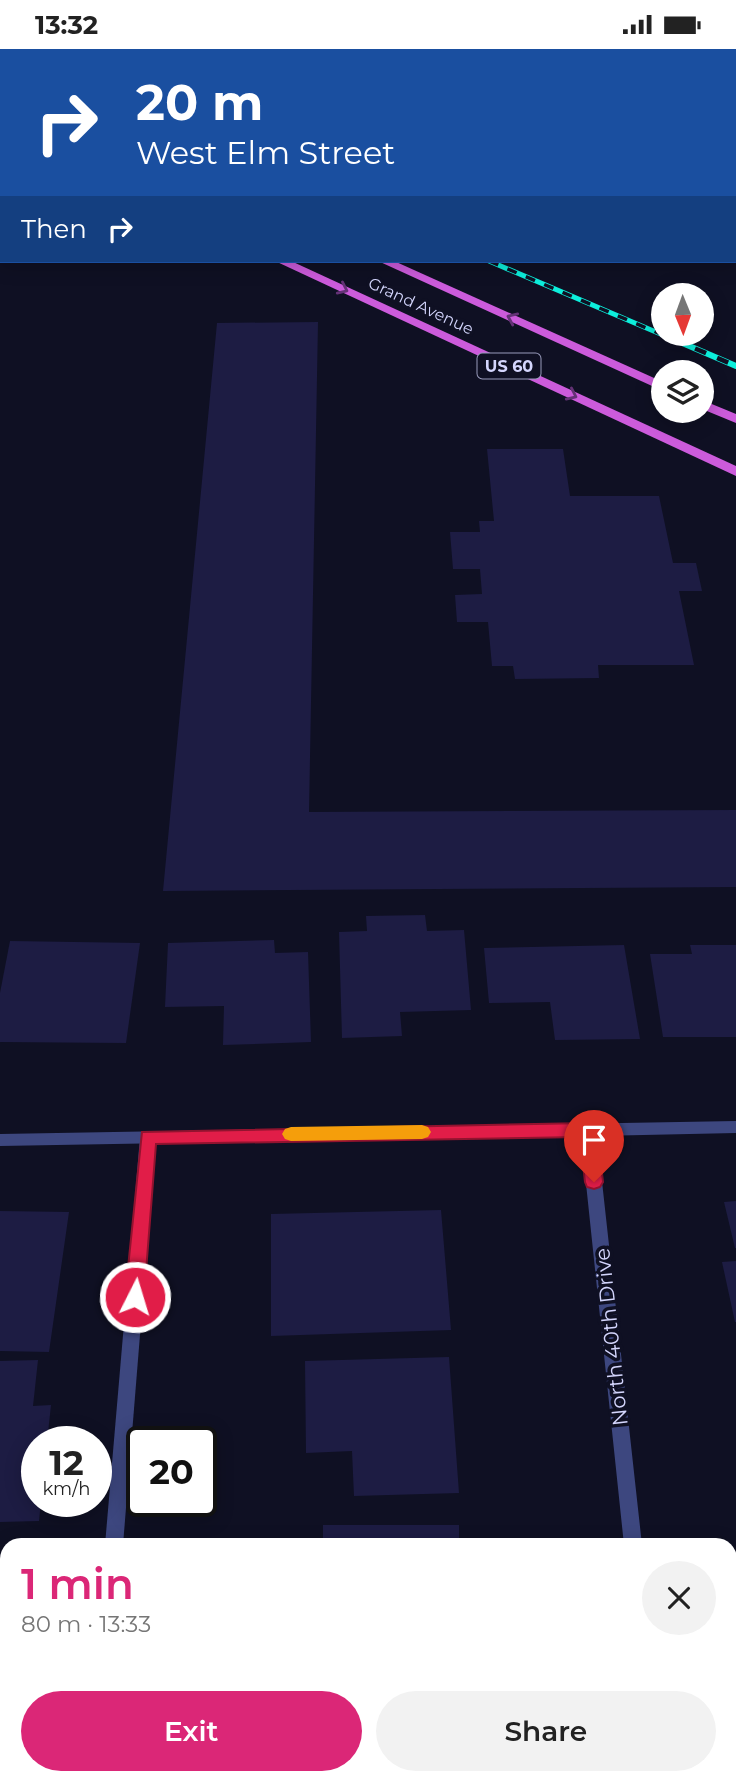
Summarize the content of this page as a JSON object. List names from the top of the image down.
{
  "streets": {
    "highway": ["Grand Avenue", "US 60"],
    "street": ["North 40th Drive"]
  },
  "north": "bottom",
  "page": {
    "status": "13:32",
    "turn": ["20 m", "West Elm Street"],
    "then": "Then",
    "speed": "12 km/h",
    "limit": "20",
    "heading": ["1 min", "80 m · 13:33"],
    "buttons": ["Exit", "Share"]
  }
}
